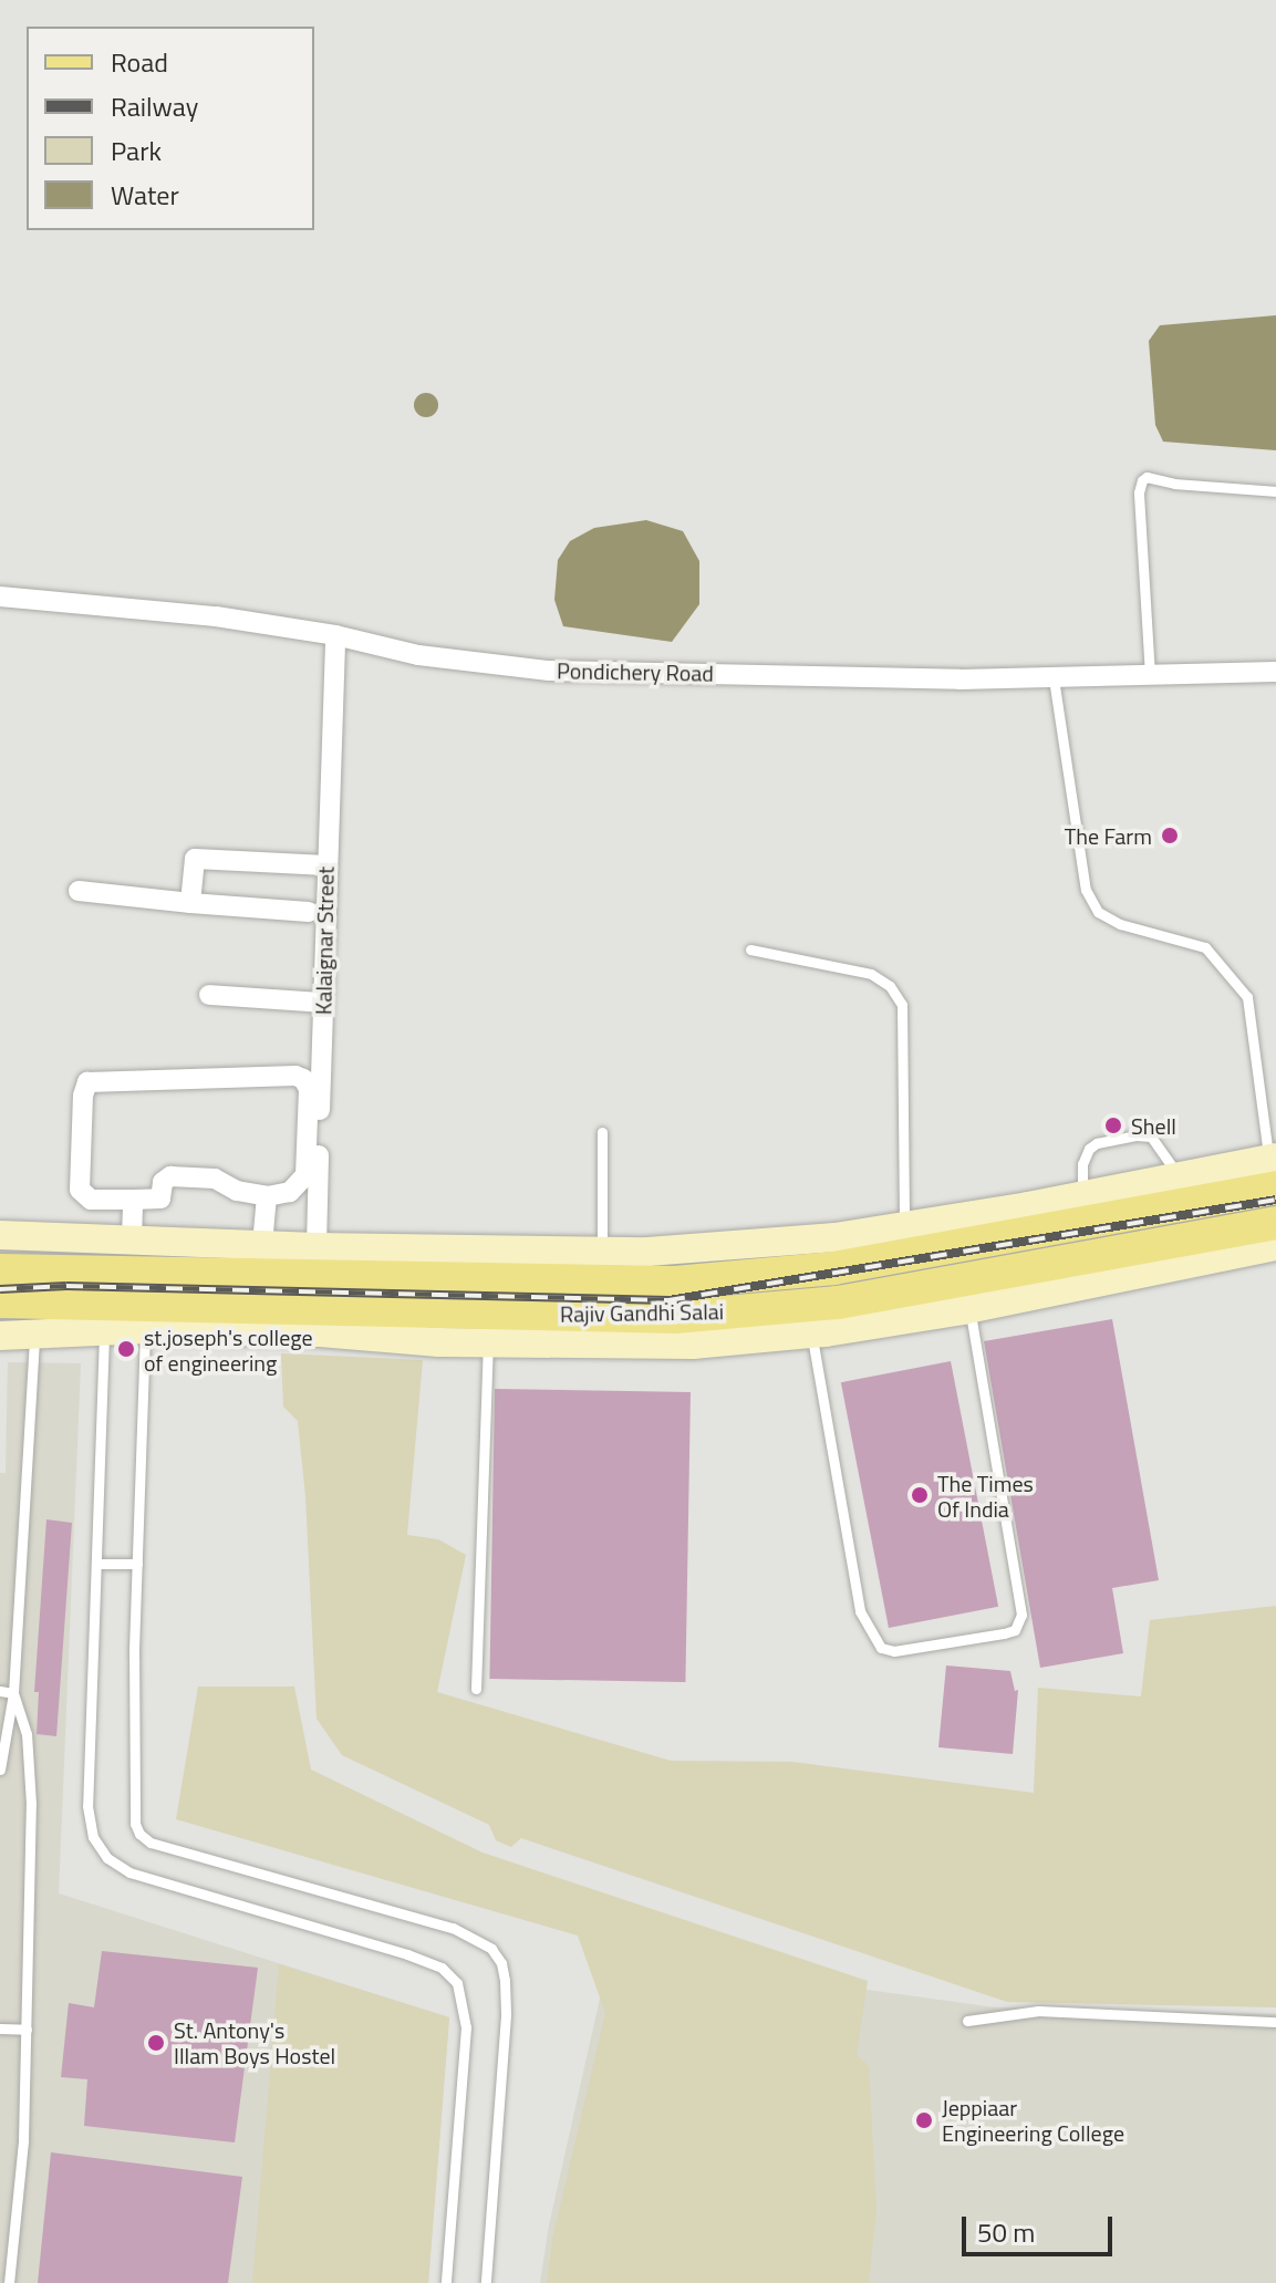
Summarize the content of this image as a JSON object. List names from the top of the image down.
{
  "streets": {
    "main road": ["Rajiv Gandhi Salai"],
    "street": ["Pondichery Road", "Kalaignar Street"]
  },
  "crossings": [
    ["Pondichery Road", "Kalaignar Street"]
  ],
  "places": [
    "The Farm",
    "Shell",
    "st.joseph's college of engineering",
    "The Times Of India",
    "St. Antony's Illam Boys Hostel",
    "Jeppiaar Engineering College"
  ],
  "legend": [
    "Road",
    "Railway",
    "Park",
    "Water"
  ],
  "scale_bar": "50 m"
}
